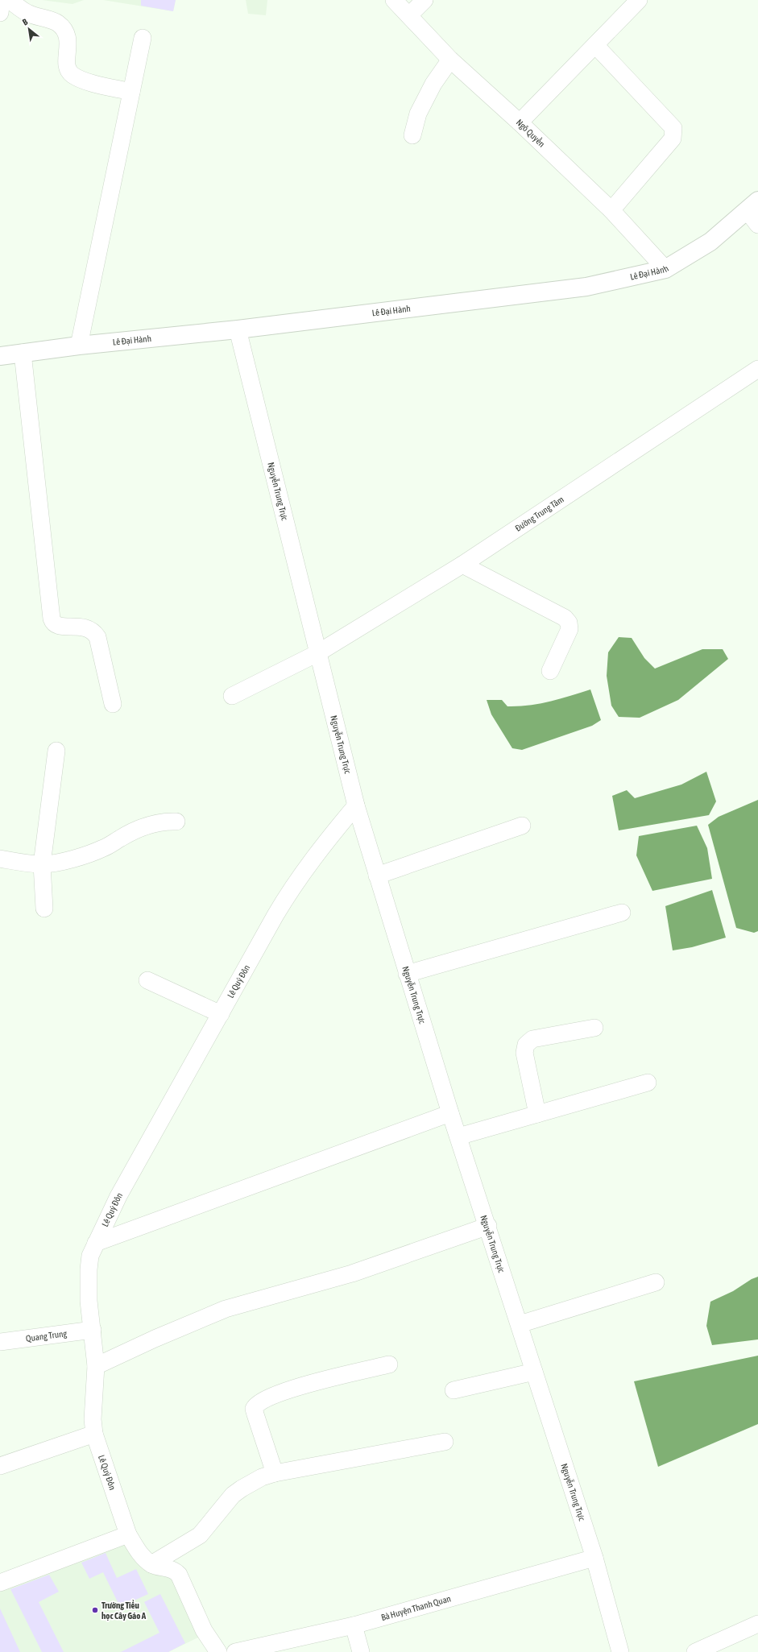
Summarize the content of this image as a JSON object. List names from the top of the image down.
{
  "streets": {
    "main road": ["Lê Đại Hành"],
    "street": [
      "Ngô Quyền",
      "Nguyễn Trung Trực",
      "Đường Trung Tâm",
      "Lê Quý Đôn",
      "Quang Trung",
      "Bà Huyện Thanh Quan"
    ]
  },
  "crossings": [
    ["Ngô Quyền", "Lê Đại Hành"],
    ["Lê Đại Hành", "Nguyễn Trung Trực"],
    ["Nguyễn Trung Trực", "Đường Trung Tâm"],
    ["Nguyễn Trung Trực", "Lê Quý Đôn"],
    ["Nguyễn Trung Trực", "Bà Huyện Thanh Quan"],
    ["Lê Quý Đôn", "Quang Trung"]
  ],
  "places": ["Trường Tiểu học Cây Gáo A"],
  "north": "top left"
}
